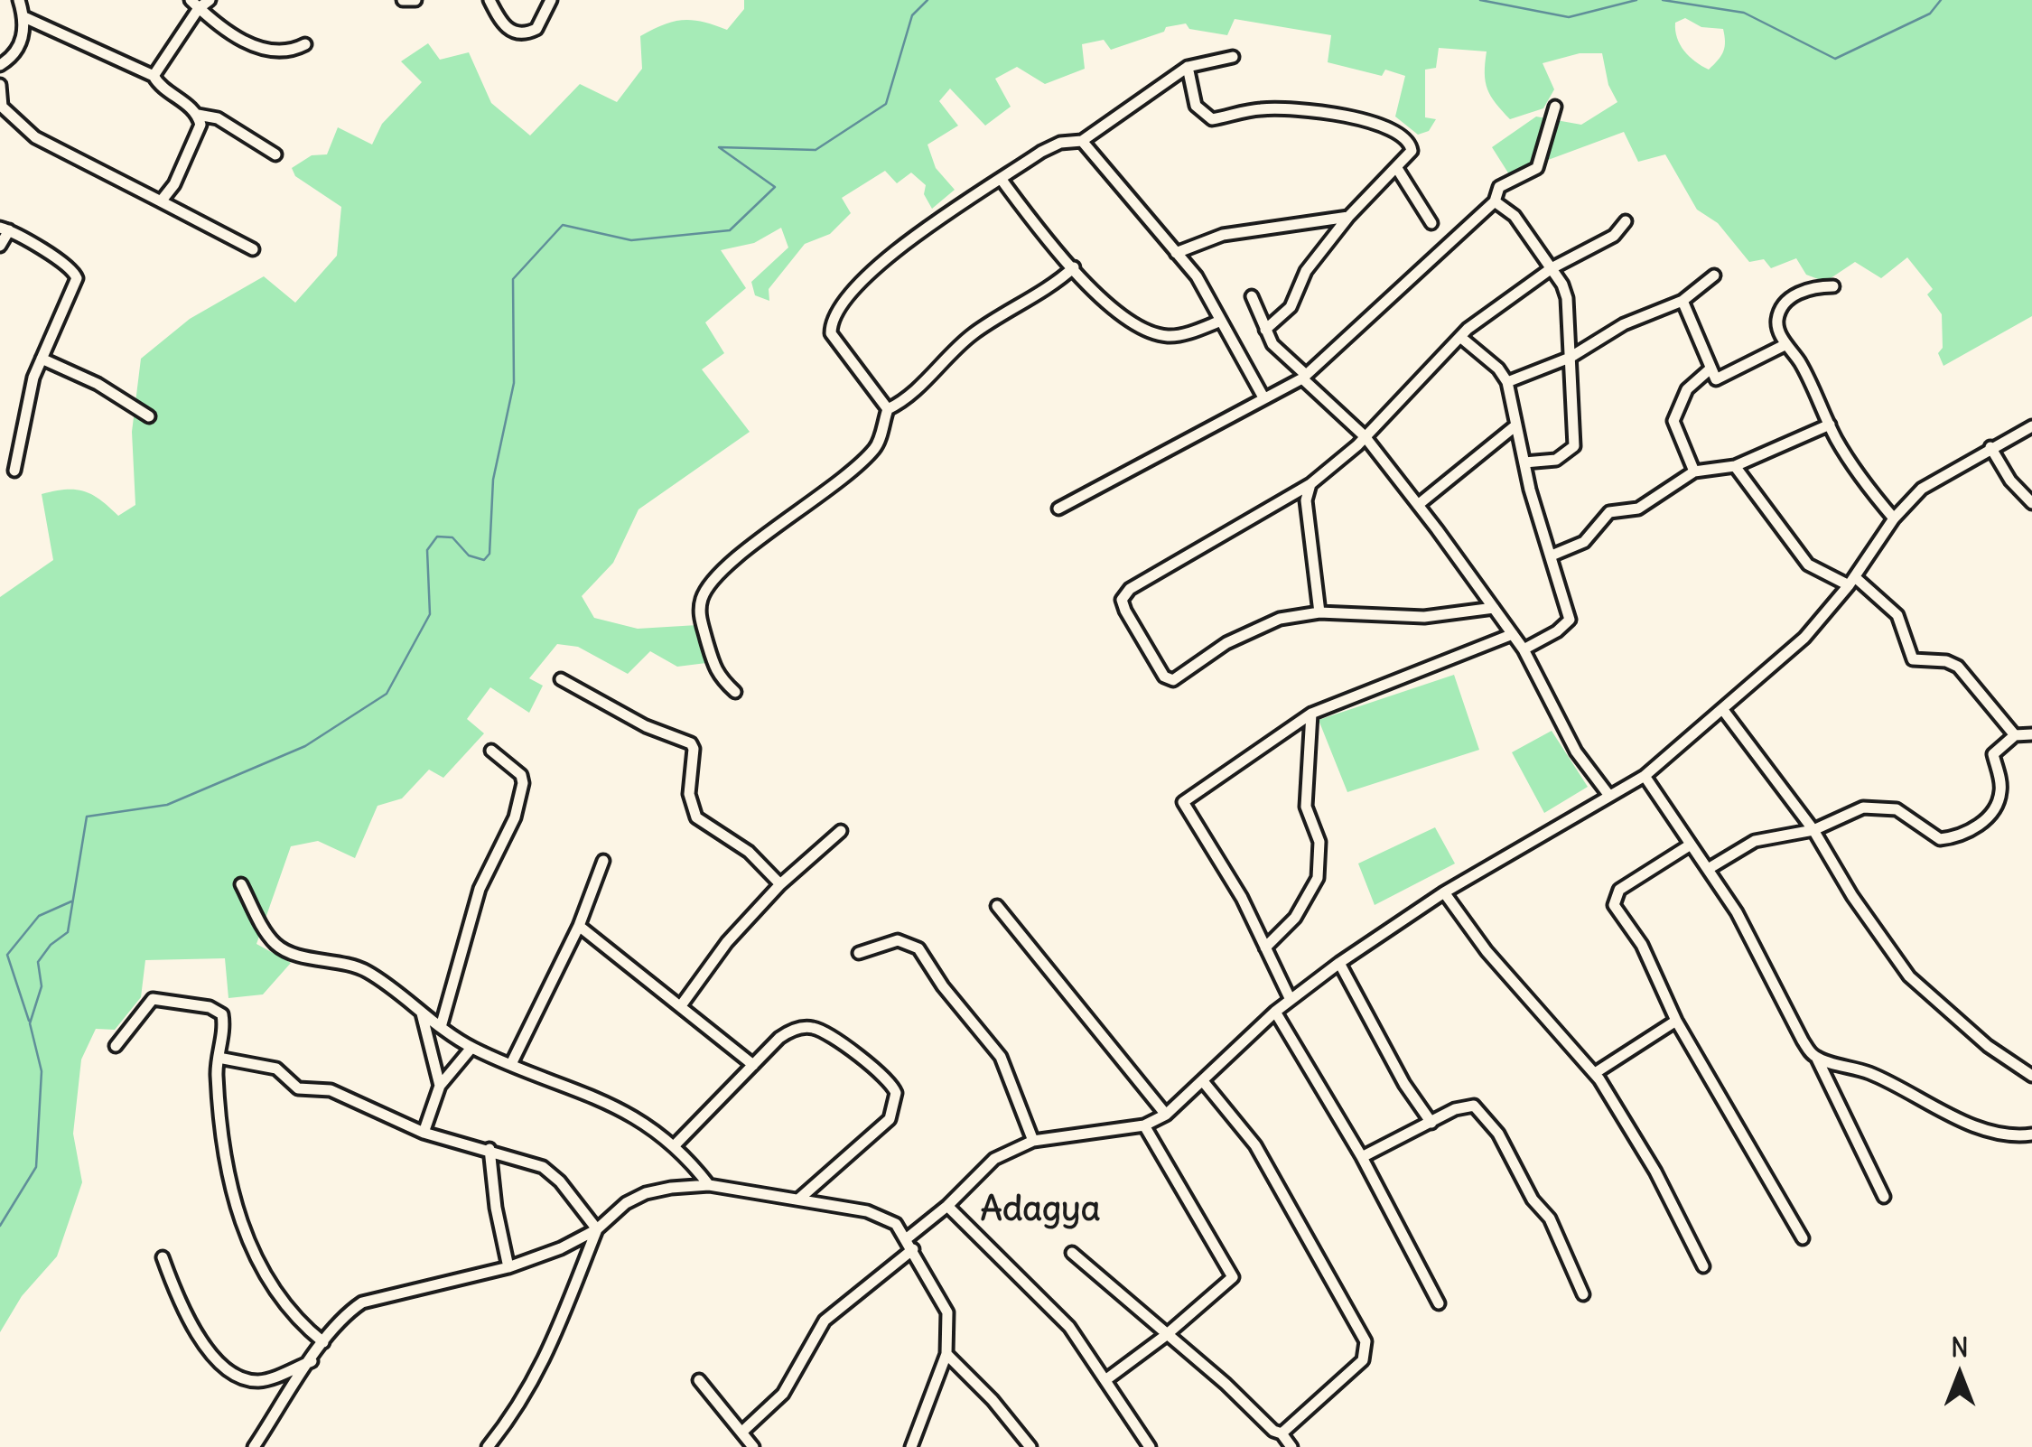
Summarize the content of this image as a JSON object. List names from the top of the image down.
{
  "districts": ["Adagya"],
  "north": "top"
}
